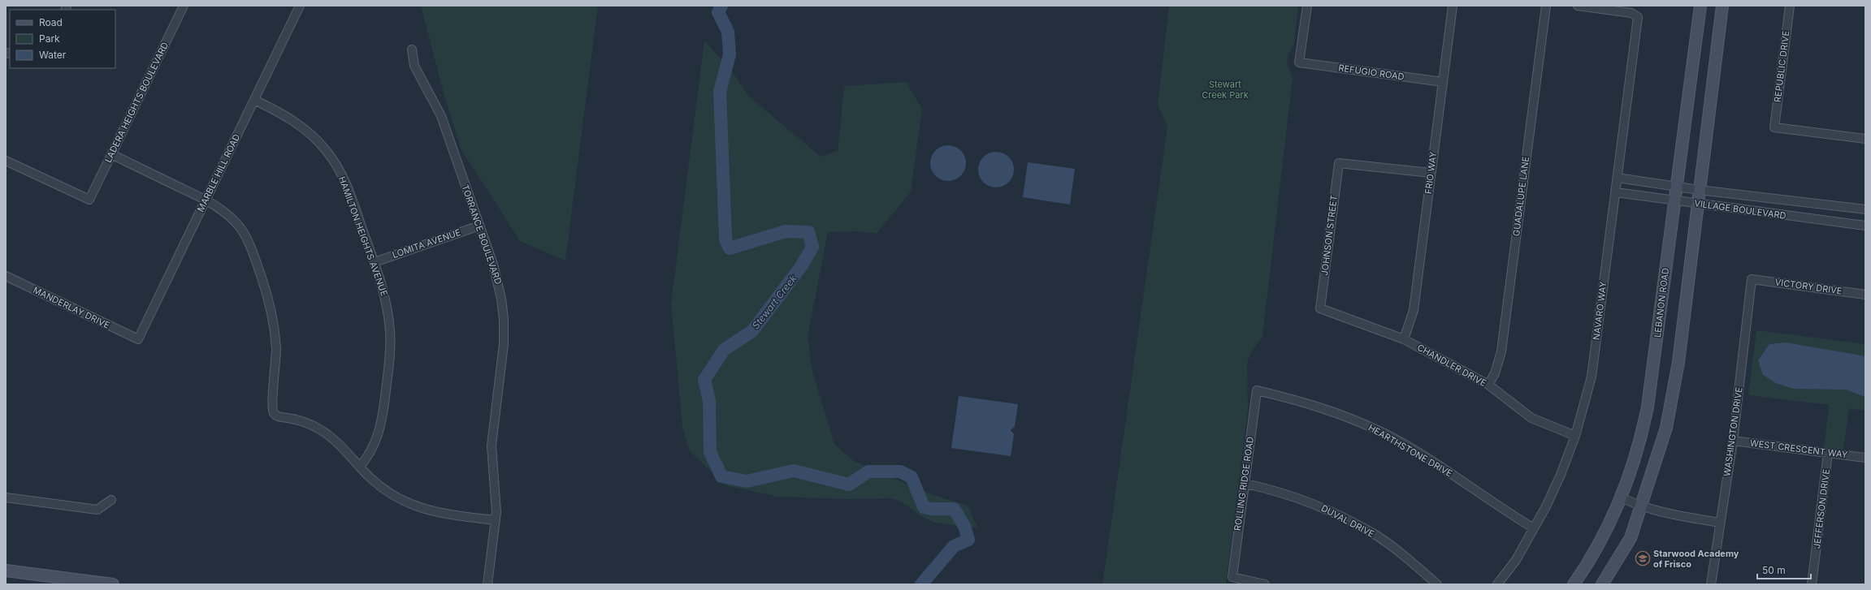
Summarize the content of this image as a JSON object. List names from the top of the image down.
{
  "streets": {
    "main road": ["LEBANON ROAD"],
    "street": [
      "REPUBLIC DRIVE",
      "REFUGIO ROAD",
      "LADERA HEIGHTS BOULEVARD",
      "MARBLE HILL ROAD",
      "FRIO WAY",
      "GUADALUPE LANE",
      "VILLAGE BOULEVARD",
      "TORRANCE BOULEVARD",
      "JOHNSON STREET",
      "HAMILTON HEIGHTS AVENUE",
      "LOMITA AVENUE",
      "VICTORY DRIVE",
      "MANDERLAY DRIVE",
      "NAVARO WAY",
      "CHANDLER DRIVE",
      "WASHINGTON DRIVE",
      "WEST CRESCENT WAY",
      "HEARTHSTONE DRIVE",
      "ROLLING RIDGE ROAD",
      "JEFFERSON DRIVE",
      "DUVAL DRIVE"
    ]
  },
  "crossings": [
    ["REFUGIO ROAD", "FRIO WAY"],
    ["MARBLE HILL ROAD", "HAMILTON HEIGHTS AVENUE"],
    ["MARBLE HILL ROAD", "MANDERLAY DRIVE"],
    ["FRIO WAY", "JOHNSON STREET"],
    ["FRIO WAY", "CHANDLER DRIVE"],
    ["GUADALUPE LANE", "CHANDLER DRIVE"],
    ["VILLAGE BOULEVARD", "LEBANON ROAD"],
    ["VILLAGE BOULEVARD", "NAVARO WAY"],
    ["TORRANCE BOULEVARD", "LOMITA AVENUE"],
    ["JOHNSON STREET", "CHANDLER DRIVE"],
    ["HAMILTON HEIGHTS AVENUE", "LOMITA AVENUE"],
    ["VICTORY DRIVE", "WASHINGTON DRIVE"],
    ["NAVARO WAY", "CHANDLER DRIVE"],
    ["NAVARO WAY", "HEARTHSTONE DRIVE"],
    ["WASHINGTON DRIVE", "WEST CRESCENT WAY"],
    ["WEST CRESCENT WAY", "JEFFERSON DRIVE"],
    ["HEARTHSTONE DRIVE", "ROLLING RIDGE ROAD"],
    ["ROLLING RIDGE ROAD", "DUVAL DRIVE"]
  ],
  "water": ["Stewart Creek"],
  "parks": ["Stewart Creek Park"],
  "places": {
    "school or university": ["Starwood Academy of Frisco"]
  },
  "legend": ["Road", "Park", "Water"],
  "scale_bar": "50 m"
}
